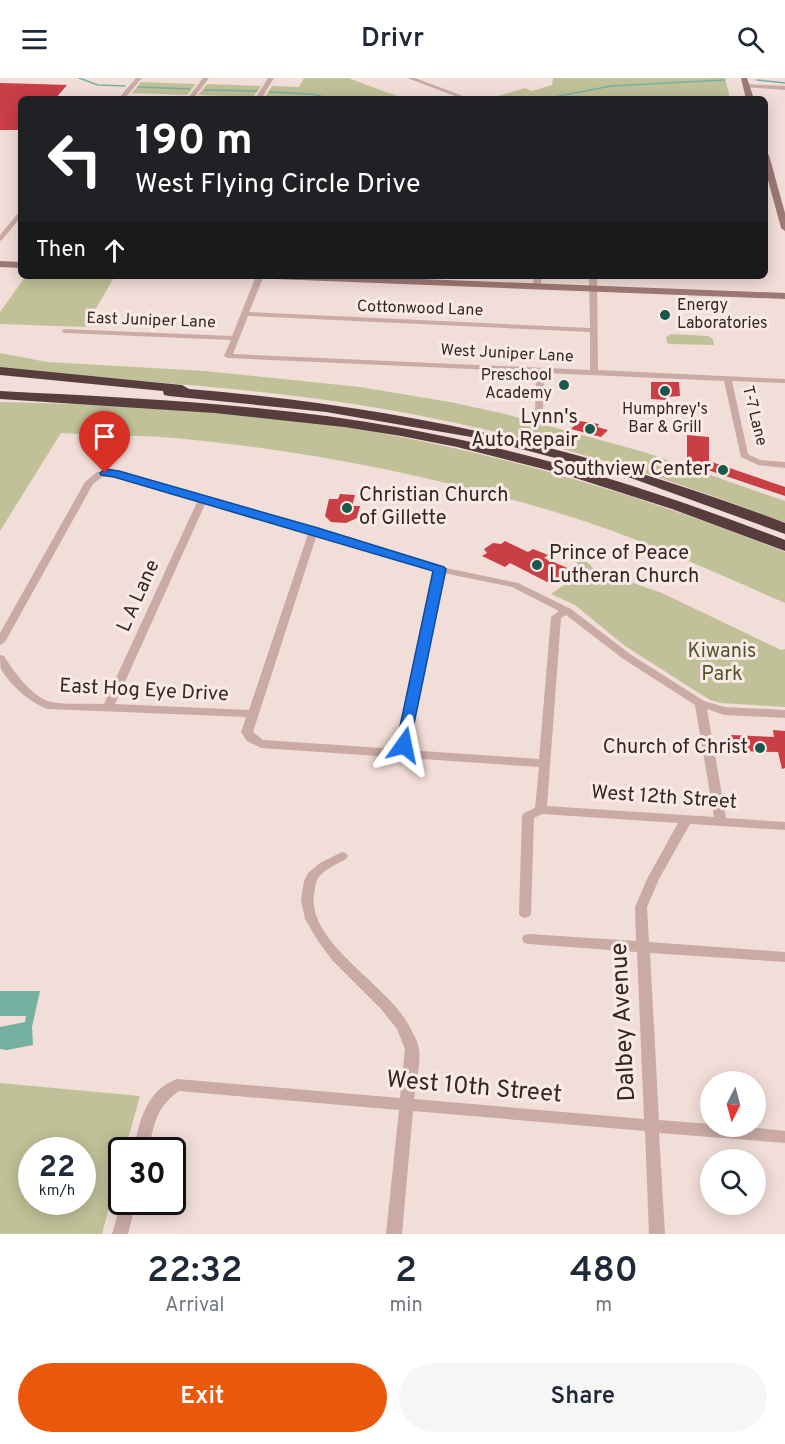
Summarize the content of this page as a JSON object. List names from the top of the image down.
{
  "streets": {
    "street": [
      "Cottonwood Lane",
      "East Juniper Lane",
      "West Juniper Lane",
      "T-7 Lane",
      "L A Lane",
      "East Hog Eye Drive",
      "West 12th Street",
      "Dalbey Avenue",
      "West 10th Street"
    ]
  },
  "crossings": [
    ["East Juniper Lane", "West Juniper Lane"],
    ["West Juniper Lane", "T-7 Lane"],
    ["L A Lane", "East Hog Eye Drive"],
    ["West 12th Street", "Dalbey Avenue"],
    ["Dalbey Avenue", "West 10th Street"]
  ],
  "parks": ["Kiwanis Park"],
  "places": [
    "Energy Laboratories",
    "Preschool Academy",
    "Humphrey's Bar & Grill",
    "Lynn's Auto Repair",
    "Southview Center",
    "Christian Church of Gillette",
    "Prince of Peace Lutheran Church",
    "Church of Christ"
  ],
  "north": "bottom",
  "page": {
    "header": "Drivr",
    "turn": ["190 m", "West Flying Circle Drive"],
    "then": "Then",
    "speed": "22 km/h",
    "limit": "30",
    "eta": [
      "22:32",
      "Arrival",
      "2",
      "min",
      "480",
      "m"
    ],
    "buttons": ["Exit", "Share"]
  }
}
